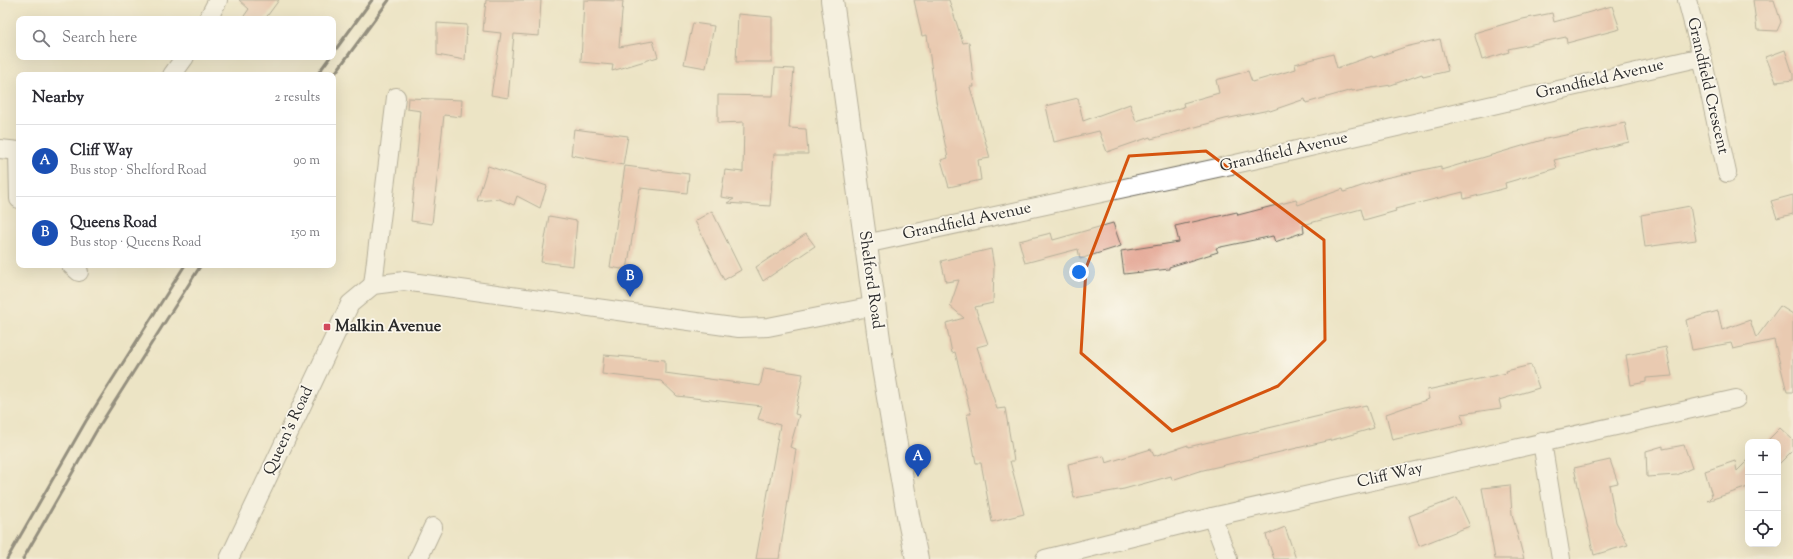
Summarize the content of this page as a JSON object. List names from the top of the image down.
{
  "streets": {
    "street": [
      "Grandfield Avenue",
      "Grandfield Crescent",
      "Shelford Road",
      "Queen's Road",
      "Cliff Way"
    ]
  },
  "crossings": [
    ["Grandfield Avenue", "Grandfield Crescent"],
    ["Grandfield Avenue", "Shelford Road"]
  ],
  "places": {
    "transit": ["Malkin Avenue"]
  },
  "page": {
    "search": "Search here",
    "heading": ["Nearby", "2 results"],
    "list": [
      {
        "mark": "A",
        "name": "Cliff Way",
        "note": "Bus stop · Shelford Road",
        "value": "90 m"
      },
      {
        "mark": "B",
        "name": "Queens Road",
        "note": "Bus stop · Queens Road",
        "value": "150 m"
      }
    ],
    "pins": ["B", "A"],
    "map_buttons": ["+", "−"]
  }
}
